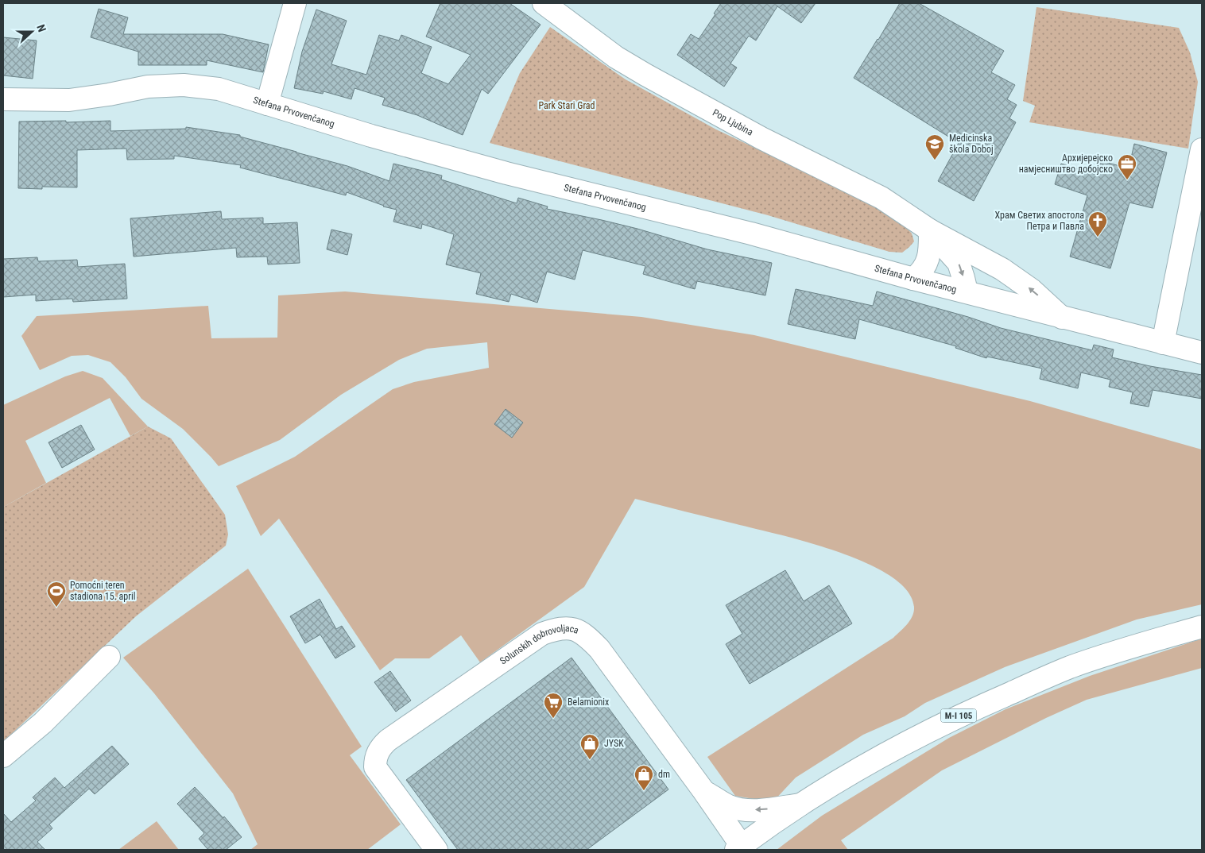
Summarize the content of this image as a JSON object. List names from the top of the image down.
{
  "streets": {
    "street": [
      "Stefana Prvovenčanog",
      "Pop Ljubina",
      "Solunskih dobrovoljaca",
      "M-I 105"
    ]
  },
  "crossings": [
    ["Solunskih dobrovoljaca", "M-I 105"]
  ],
  "parks": ["Park Stari Grad"],
  "places": {
    "school or university": ["Medicinska škola Doboj"],
    "office": ["Архијерејско намјесништво добојско"],
    "church": ["Храм Светих апостола Петра и Павла"],
    "sports": ["Pomoćni teren stadiona 15. april"],
    "supermarket": ["Belamionix"],
    "shop": ["JYSK", "dm"]
  },
  "north": "right"
}
